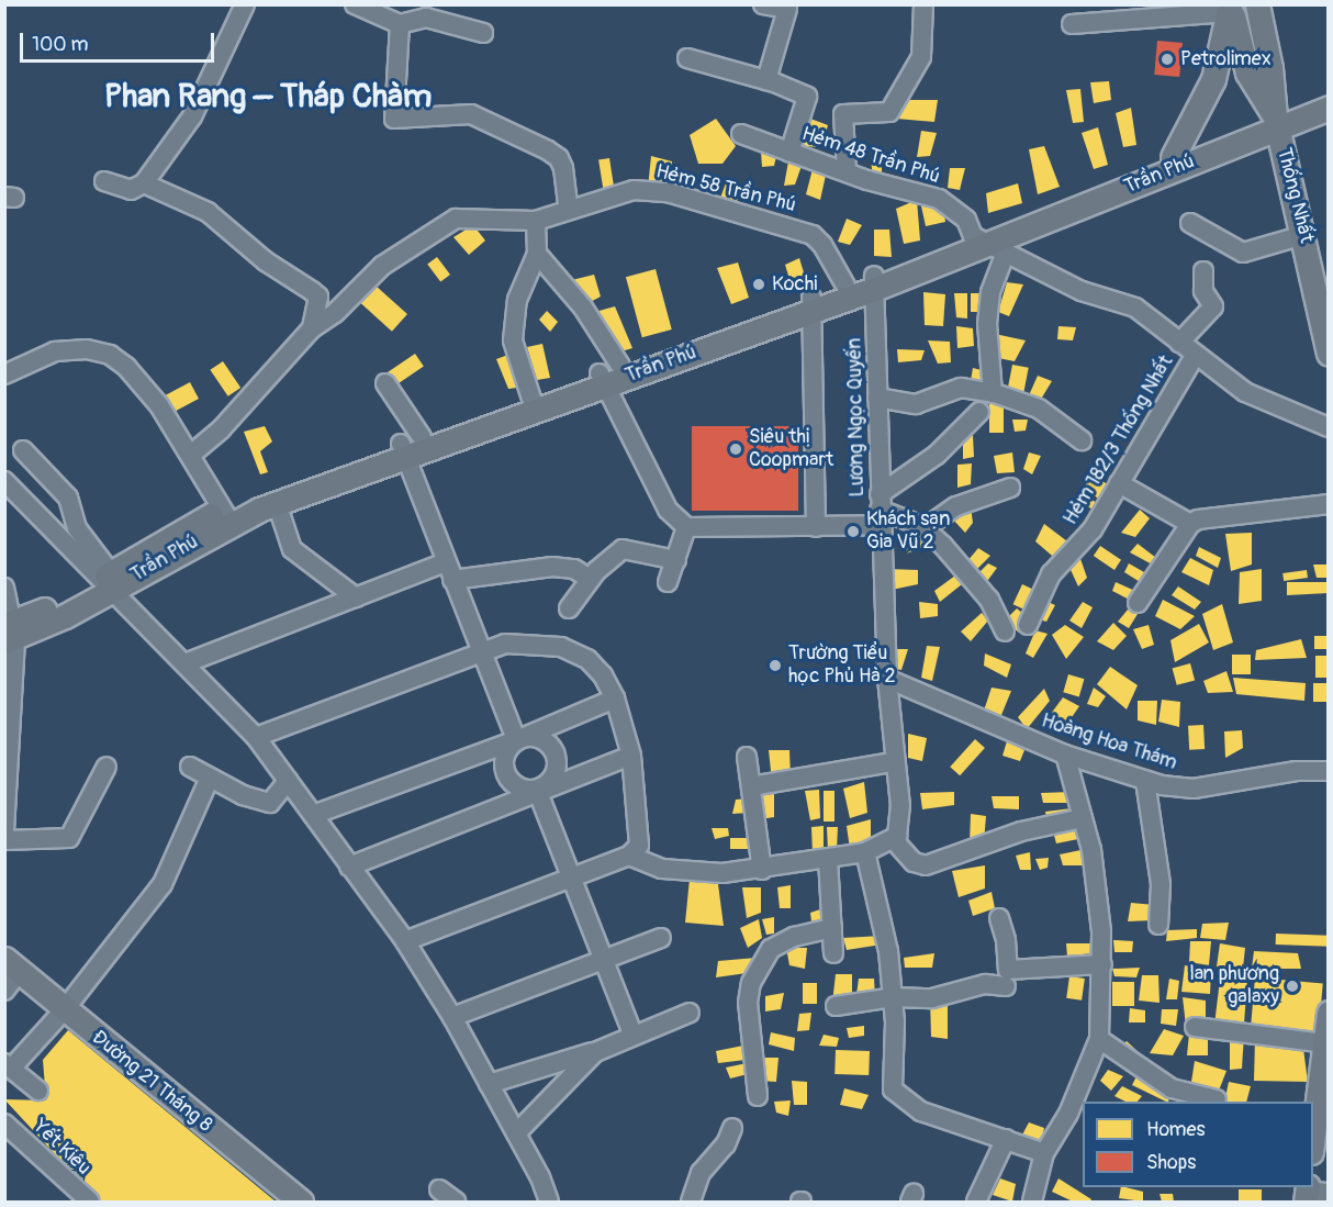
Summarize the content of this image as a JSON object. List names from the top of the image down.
{
  "streets": {
    "main road": ["Trần Phú", "Thống Nhất", "Đường 21 Tháng 8"],
    "street": [
      "Hẻm 48 Trần Phú",
      "Hẻm 58 Trần Phú",
      "Lương Ngọc Quyến",
      "Hẻm 182/3 Thống Nhất",
      "Hoàng Hoa Thám",
      "Yết Kiêu"
    ]
  },
  "crossings": [
    ["Hẻm 48 Trần Phú", "Trần Phú"],
    ["Trần Phú", "Hẻm 58 Trần Phú"],
    ["Trần Phú", "Thống Nhất"],
    ["Trần Phú", "Lương Ngọc Quyến"],
    ["Lương Ngọc Quyến", "Hoàng Hoa Thám"]
  ],
  "districts": ["Phan Rang – Tháp Chàm"],
  "places": [
    "Petrolimex",
    "Kochi",
    "Siêu thị Coopmart",
    "Khách sạn Gia Vũ 2",
    "Trường Tiểu học Phủ Hà 2",
    "lan phương galaxy"
  ],
  "legend": ["Homes", "Shops"],
  "scale_bar": "100 m"
}
